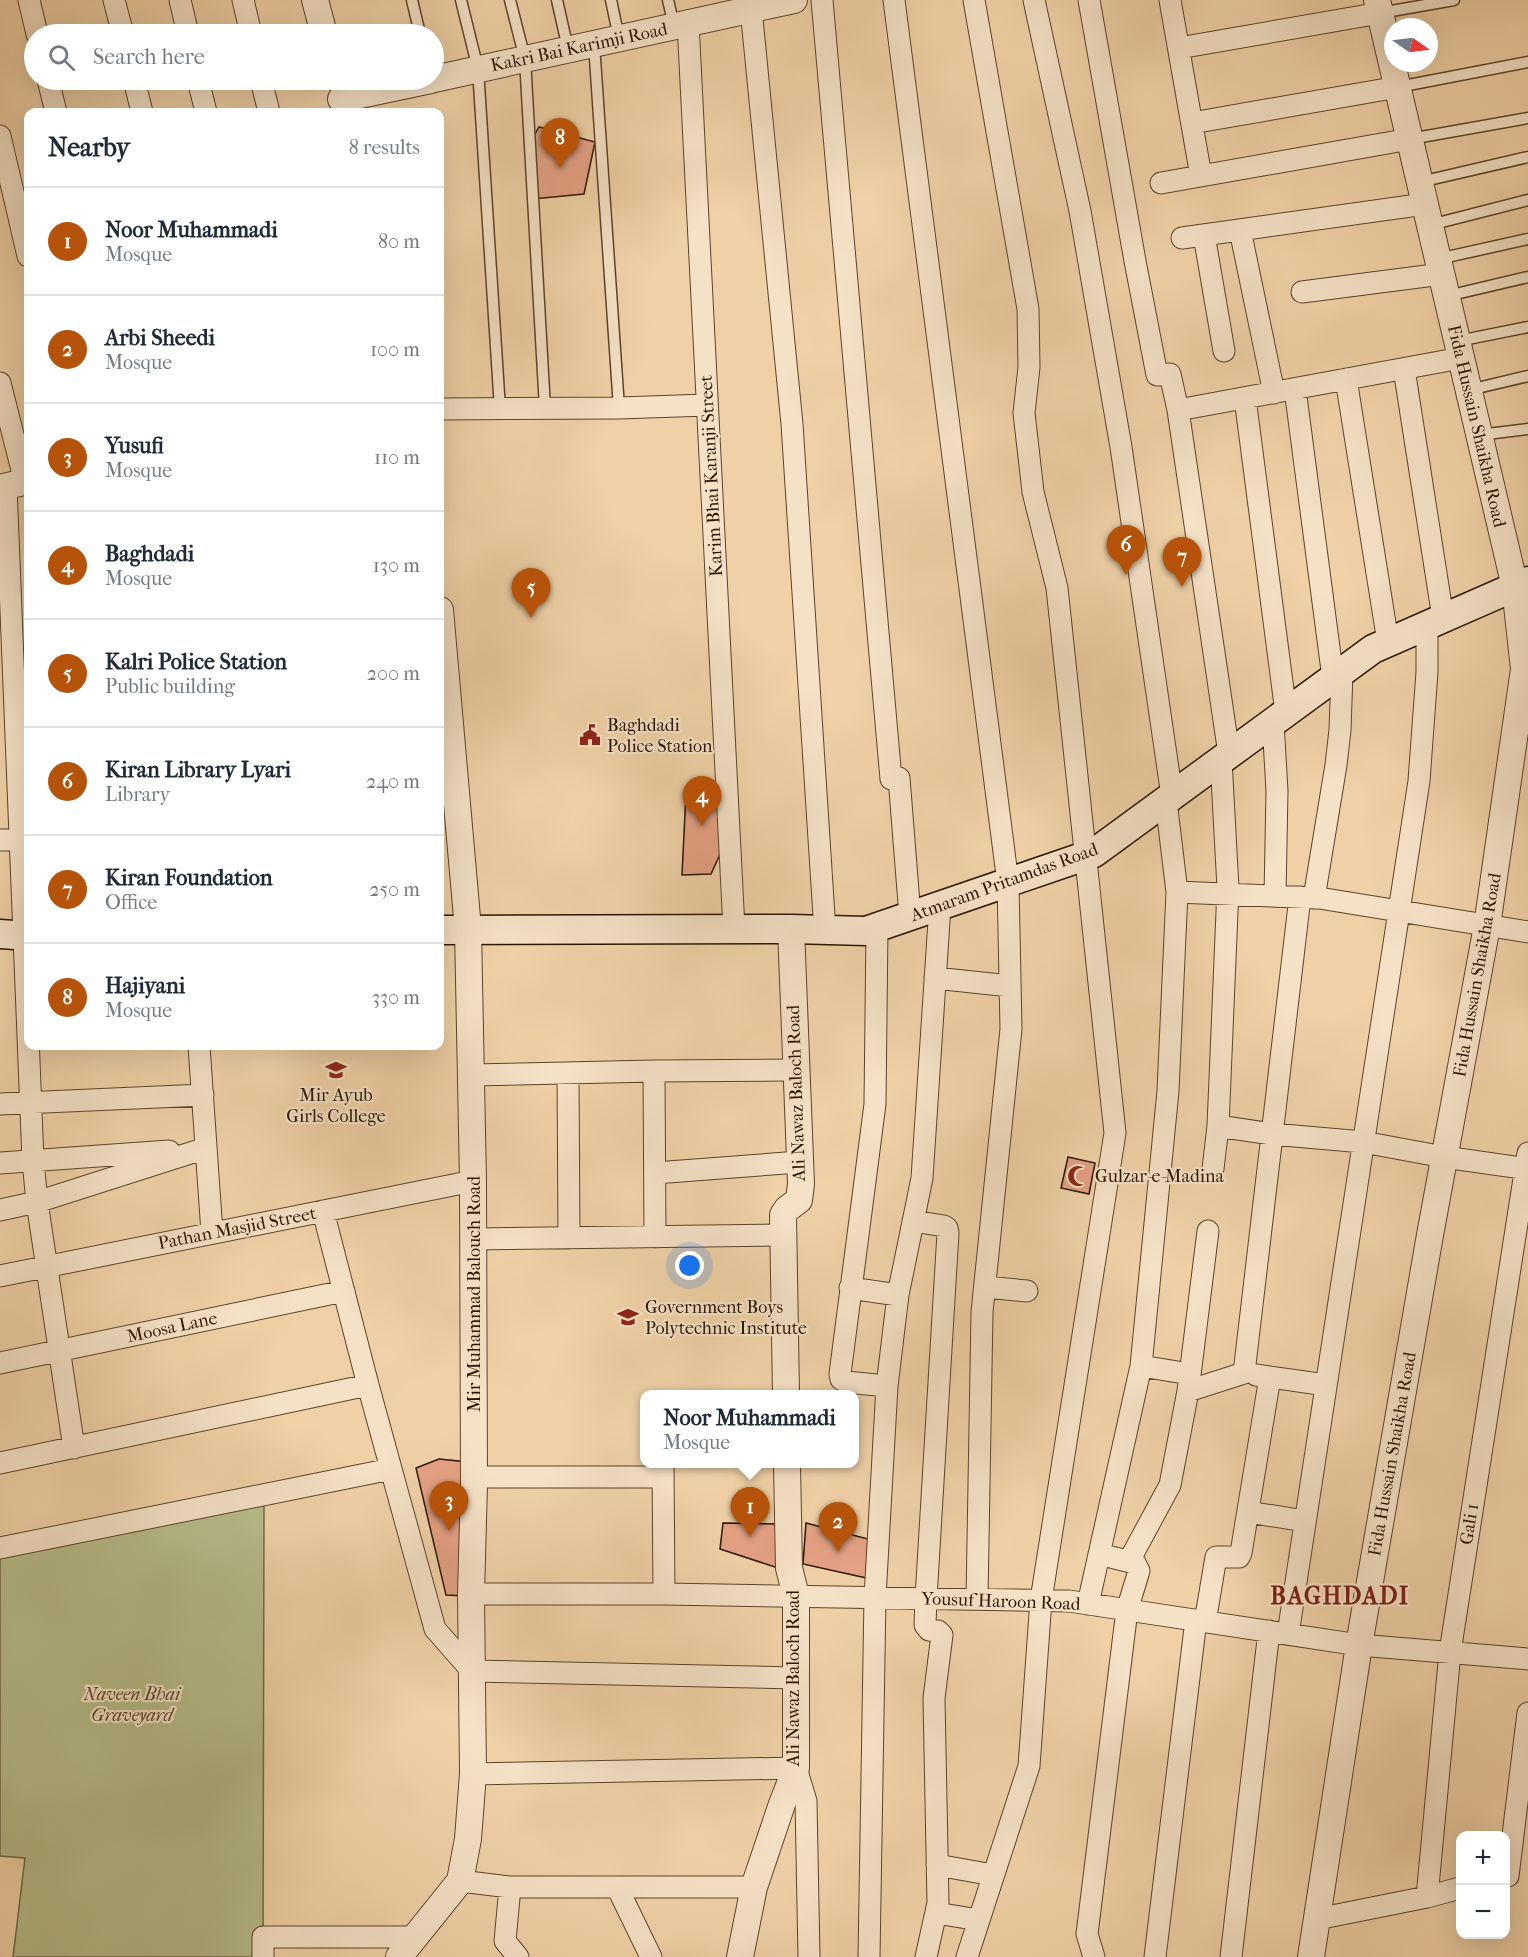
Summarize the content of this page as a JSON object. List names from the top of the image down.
{
  "streets": {
    "main road": ["Atmaram Pritamdas Road"],
    "street": [
      "Kakri Bai Karimji Road",
      "Fida Hussain Shaikha Road",
      "Karim Bhai Karanji Street",
      "Ali Nawaz Baloch Road",
      "Pathan Masjid Street",
      "Mir Muhammad Balouch Road",
      "Moosa Lane",
      "Gali 1",
      "Yousuf Haroon Road"
    ]
  },
  "crossings": [
    ["Kakri Bai Karimji Road", "Karim Bhai Karanji Street"],
    ["Fida Hussain Shaikha Road", "Atmaram Pritamdas Road"],
    ["Fida Hussain Shaikha Road", "Yousuf Haroon Road"],
    ["Karim Bhai Karanji Street", "Atmaram Pritamdas Road"],
    ["Atmaram Pritamdas Road", "Ali Nawaz Baloch Road"],
    ["Atmaram Pritamdas Road", "Mir Muhammad Balouch Road"],
    ["Ali Nawaz Baloch Road", "Yousuf Haroon Road"],
    ["Pathan Masjid Street", "Mir Muhammad Balouch Road"],
    ["Mir Muhammad Balouch Road", "Yousuf Haroon Road"],
    ["Gali 1", "Yousuf Haroon Road"]
  ],
  "districts": ["BAGHDADI"],
  "parks": ["Naveen Bhai Graveyard"],
  "places": {
    "public building": ["Baghdadi Police Station"],
    "school or university": ["Mir Ayub Girls College", "Government Boys Polytechnic Institute"],
    "mosque": ["Gulzar-e-Madina"]
  },
  "north": "right",
  "page": {
    "search": "Search here",
    "heading": ["Nearby", "8 results"],
    "pins": [
      "8",
      "6",
      "7",
      "5",
      "4",
      "3",
      "1",
      "2"
    ],
    "list": [
      {
        "mark": "1",
        "name": "Noor Muhammadi",
        "note": "Mosque",
        "value": "80 m"
      },
      {
        "mark": "2",
        "name": "Arbi Sheedi",
        "note": "Mosque",
        "value": "100 m"
      },
      {
        "mark": "3",
        "name": "Yusufi",
        "note": "Mosque",
        "value": "110 m"
      },
      {
        "mark": "4",
        "name": "Baghdadi",
        "note": "Mosque",
        "value": "130 m"
      },
      {
        "mark": "5",
        "name": "Kalri Police Station",
        "note": "Public building",
        "value": "200 m"
      },
      {
        "mark": "6",
        "name": "Kiran Library Lyari",
        "note": "Library",
        "value": "240 m"
      },
      {
        "mark": "7",
        "name": "Kiran Foundation",
        "note": "Office",
        "value": "250 m"
      },
      {
        "mark": "8",
        "name": "Hajiyani",
        "note": "Mosque",
        "value": "330 m"
      }
    ],
    "popup": ["Noor Muhammadi", "Mosque"],
    "map_buttons": ["+", "−"]
  }
}
